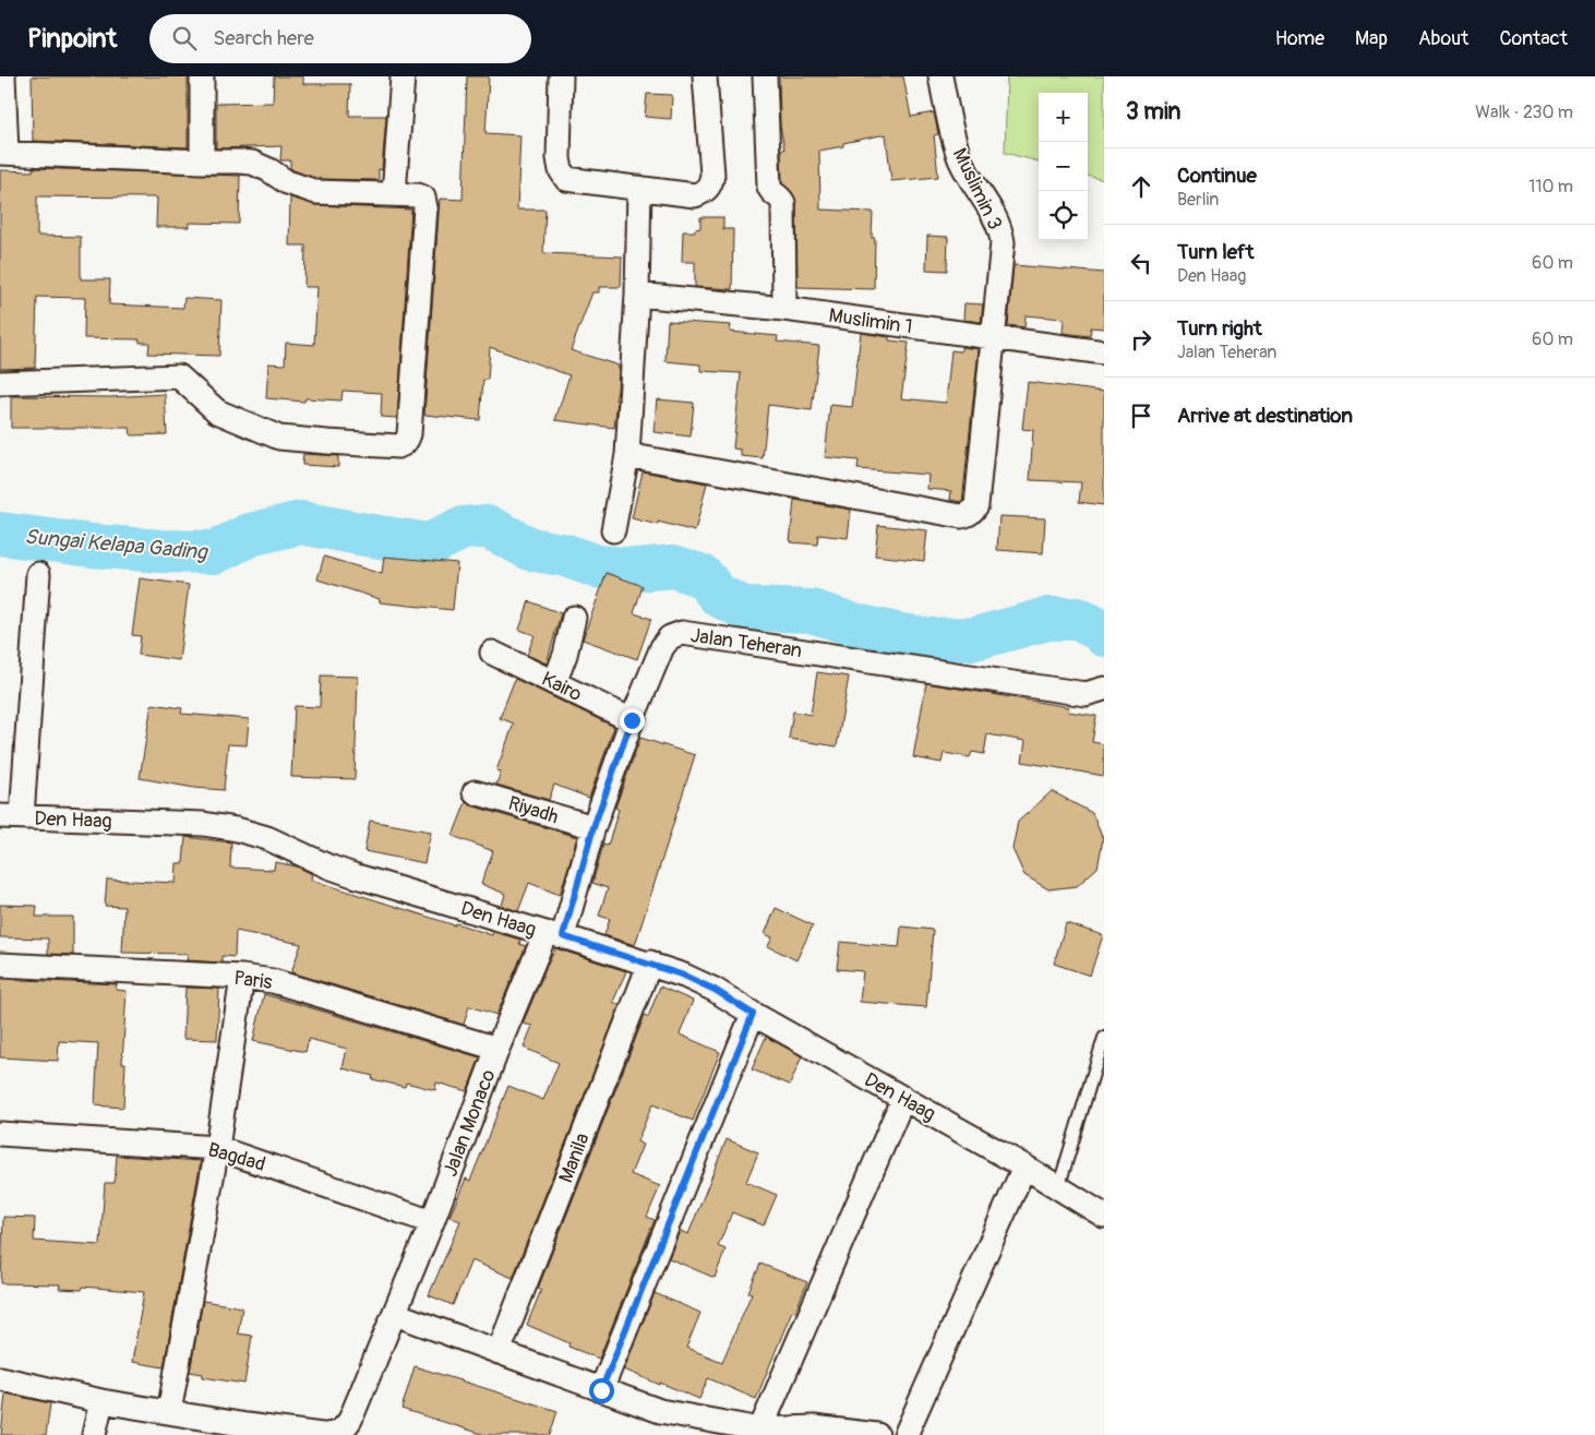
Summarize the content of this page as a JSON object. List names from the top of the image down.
{
  "streets": {
    "street": [
      "Muslimin 3",
      "Muslimin 1",
      "Jalan Teheran",
      "Kairo",
      "Riyadh",
      "Den Haag",
      "Paris",
      "Jalan Monaco",
      "Bagdad",
      "Manila"
    ]
  },
  "crossings": [
    ["Muslimin 3", "Muslimin 1"],
    ["Jalan Teheran", "Kairo"],
    ["Jalan Teheran", "Riyadh"],
    ["Jalan Teheran", "Den Haag"],
    ["Jalan Teheran", "Jalan Monaco"],
    ["Den Haag", "Jalan Monaco"],
    ["Den Haag", "Manila"],
    ["Paris", "Jalan Monaco"],
    ["Jalan Monaco", "Bagdad"]
  ],
  "water": ["Sungai Kelapa Gading"],
  "page": {
    "header": "Pinpoint",
    "search": "Search here",
    "nav": [
      "Home",
      "Map",
      "About",
      "Contact"
    ],
    "heading": ["3 min", "Walk · 230 m"],
    "map_buttons": ["+", "−"],
    "list": [
      ["Continue", "Berlin", "110 m"],
      ["Turn left", "Den Haag", "60 m"],
      ["Turn right", "Jalan Teheran", "60 m"],
      "Arrive at destination"
    ]
  }
}
